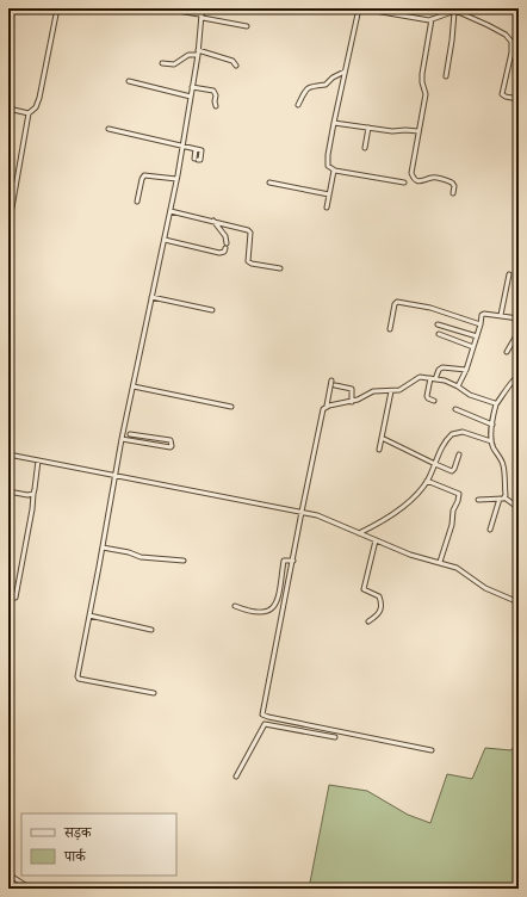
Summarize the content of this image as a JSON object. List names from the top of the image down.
{
  "legend": ["सड़क", "पार्क"]
}
